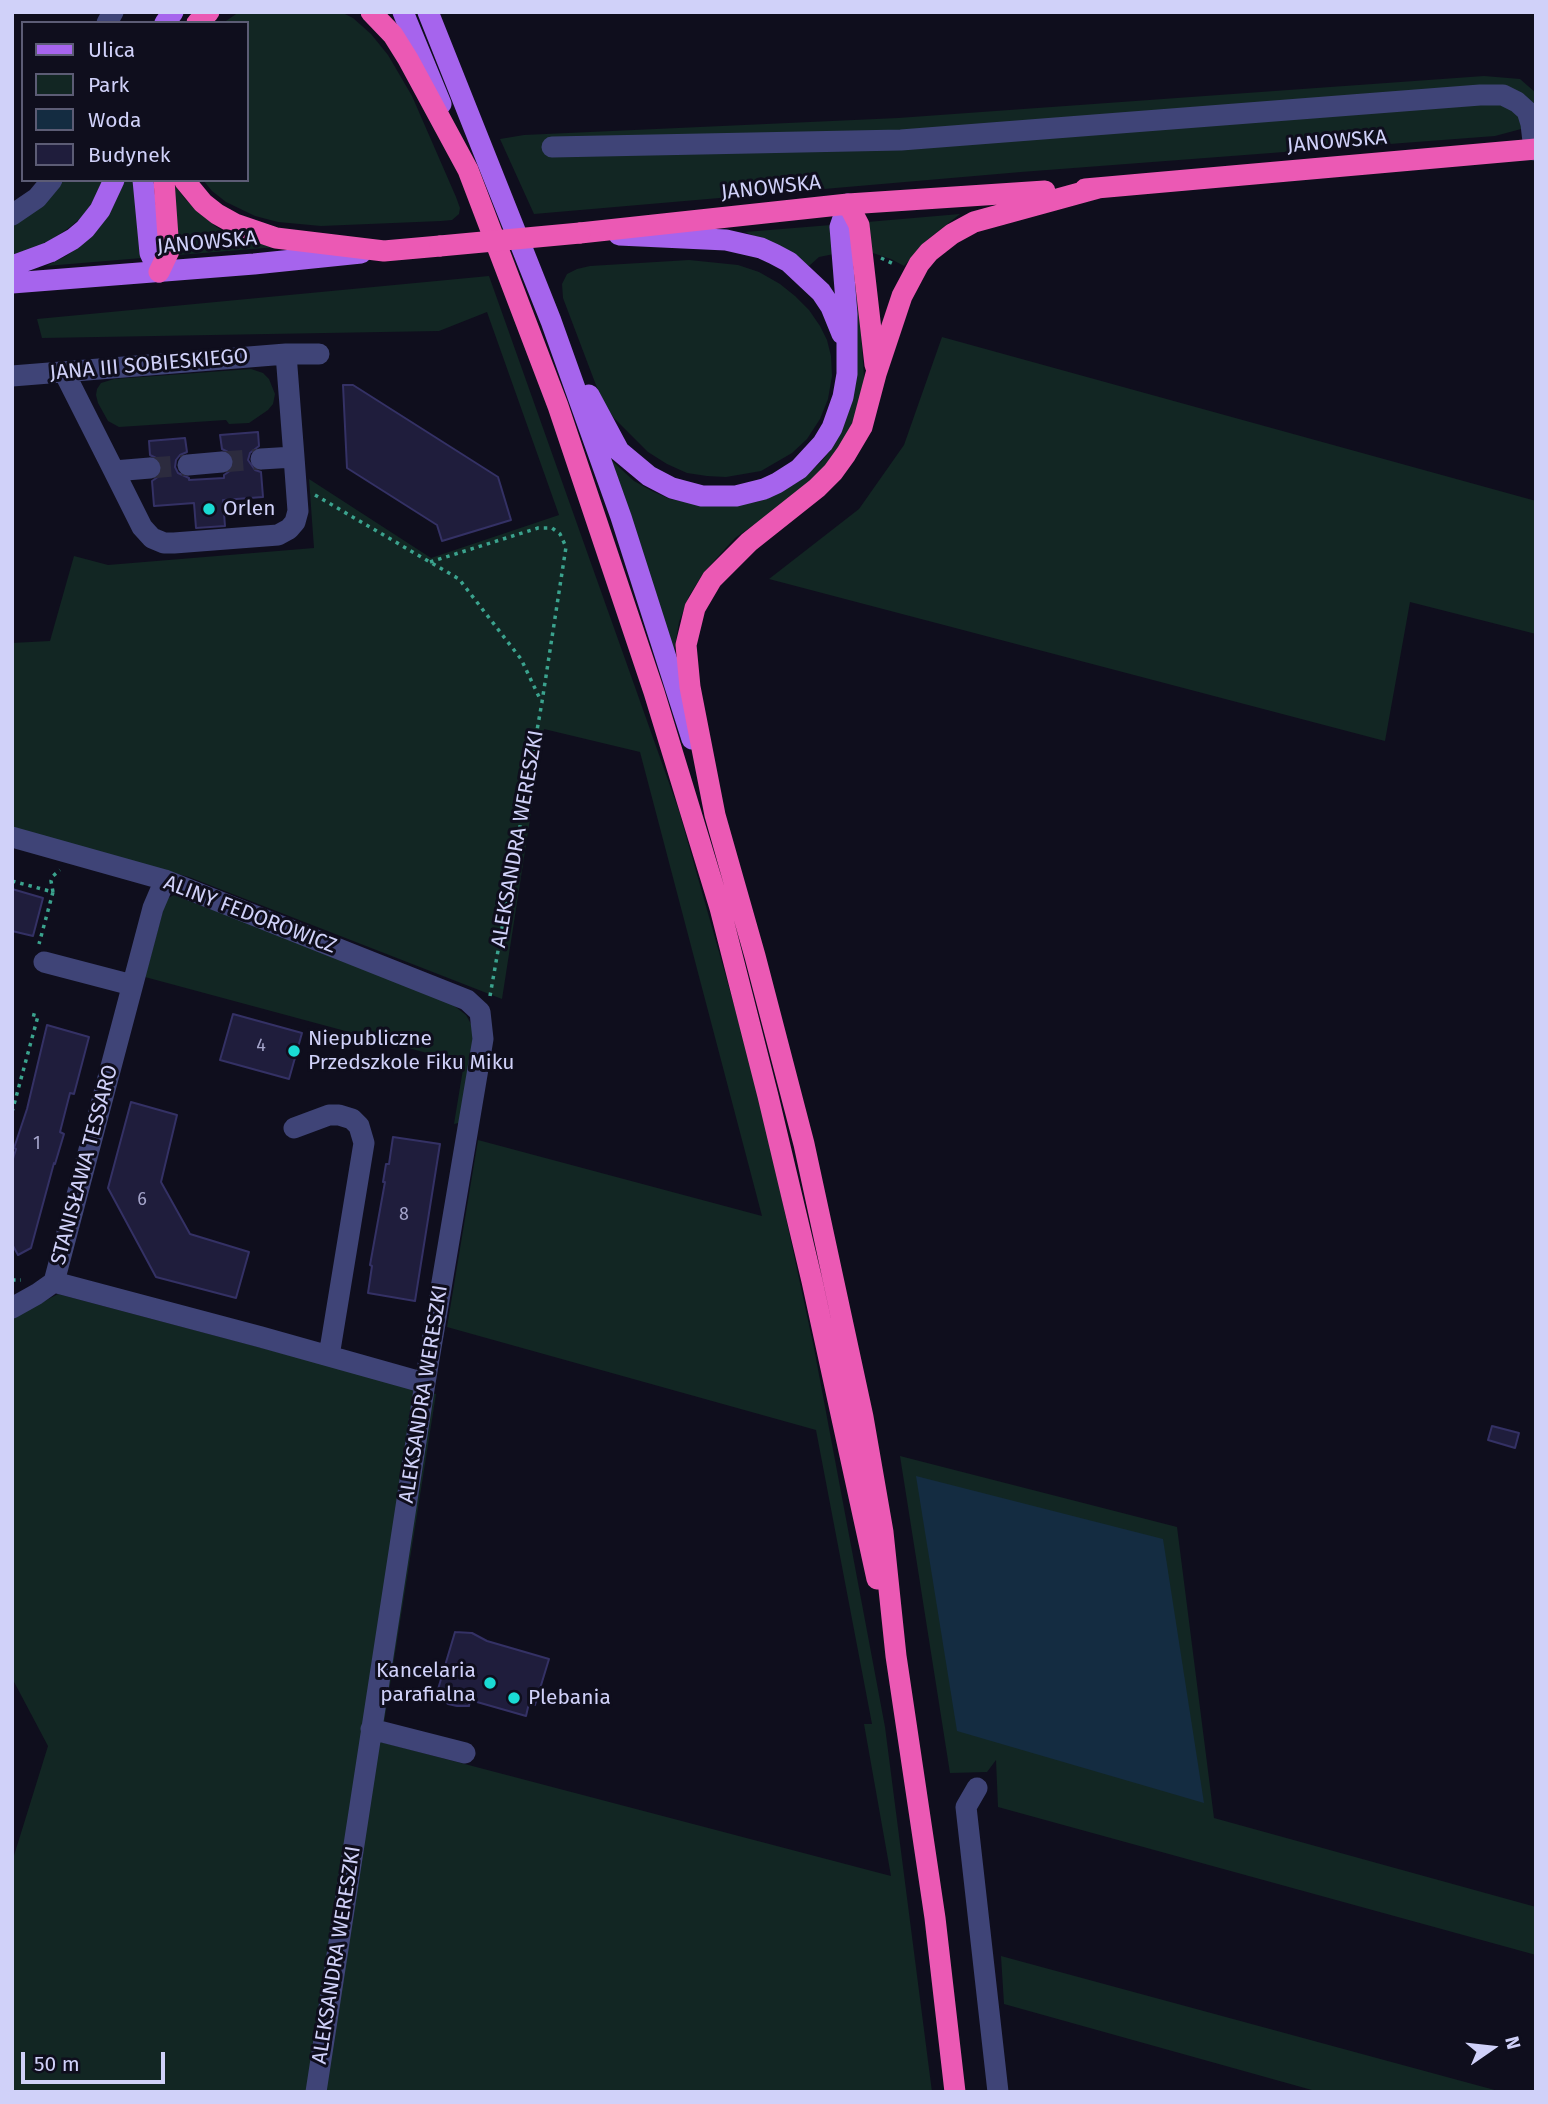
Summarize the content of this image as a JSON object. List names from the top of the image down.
{
  "streets": {
    "highway": ["JANOWSKA"],
    "street": [
      "JANA III SOBIESKIEGO",
      "ALEKSANDRA WERESZKI",
      "ALINY FEDOROWICZ",
      "STANISŁAWA TESSARO"
    ]
  },
  "crossings": [
    ["ALEKSANDRA WERESZKI", "ALINY FEDOROWICZ"],
    ["ALEKSANDRA WERESZKI", "STANISŁAWA TESSARO"],
    ["ALINY FEDOROWICZ", "STANISŁAWA TESSARO"]
  ],
  "places": [
    "Orlen",
    "Niepubliczne Przedszkole Fiku Miku",
    "Kancelaria parafialna",
    "Plebania"
  ],
  "house_numbers": [
    "4",
    "1",
    "6",
    "8"
  ],
  "legend": [
    "Ulica",
    "Park",
    "Woda",
    "Budynek"
  ],
  "scale_bar": "50 m",
  "north": "right"
}
